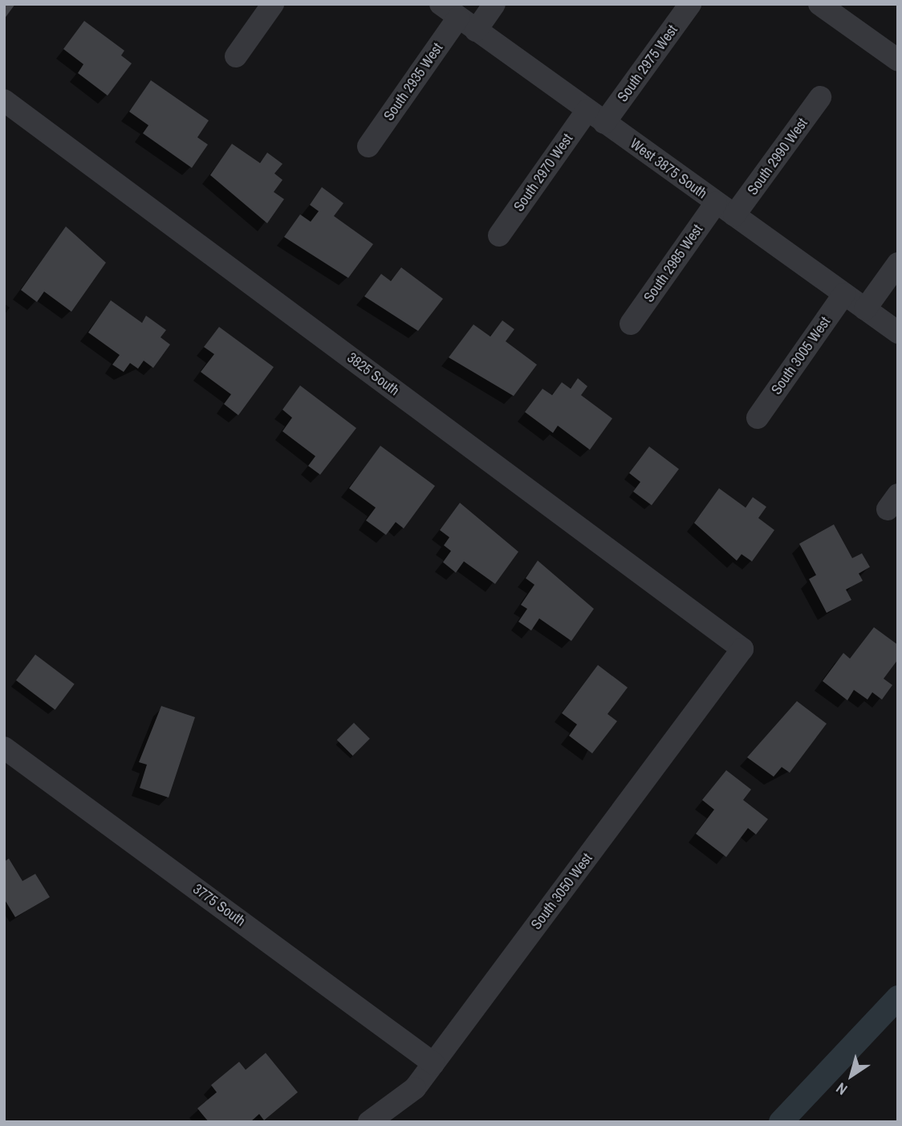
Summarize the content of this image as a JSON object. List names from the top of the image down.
{
  "streets": {
    "street": [
      "South 2975 West",
      "South 2935 West",
      "South 2990 West",
      "West 3875 South",
      "South 2970 West",
      "South 2985 West",
      "South 3005 West",
      "3825 South",
      "South 3050 West",
      "3775 South"
    ]
  },
  "crossings": [
    ["South 2975 West", "West 3875 South"],
    ["South 2975 West", "South 2970 West"],
    ["South 2935 West", "West 3875 South"],
    ["South 2990 West", "West 3875 South"],
    ["South 2990 West", "South 2985 West"],
    ["West 3875 South", "South 2970 West"],
    ["West 3875 South", "South 2985 West"],
    ["West 3875 South", "South 3005 West"],
    ["3825 South", "South 3050 West"],
    ["South 3050 West", "3775 South"]
  ],
  "north": "bottom left"
}
